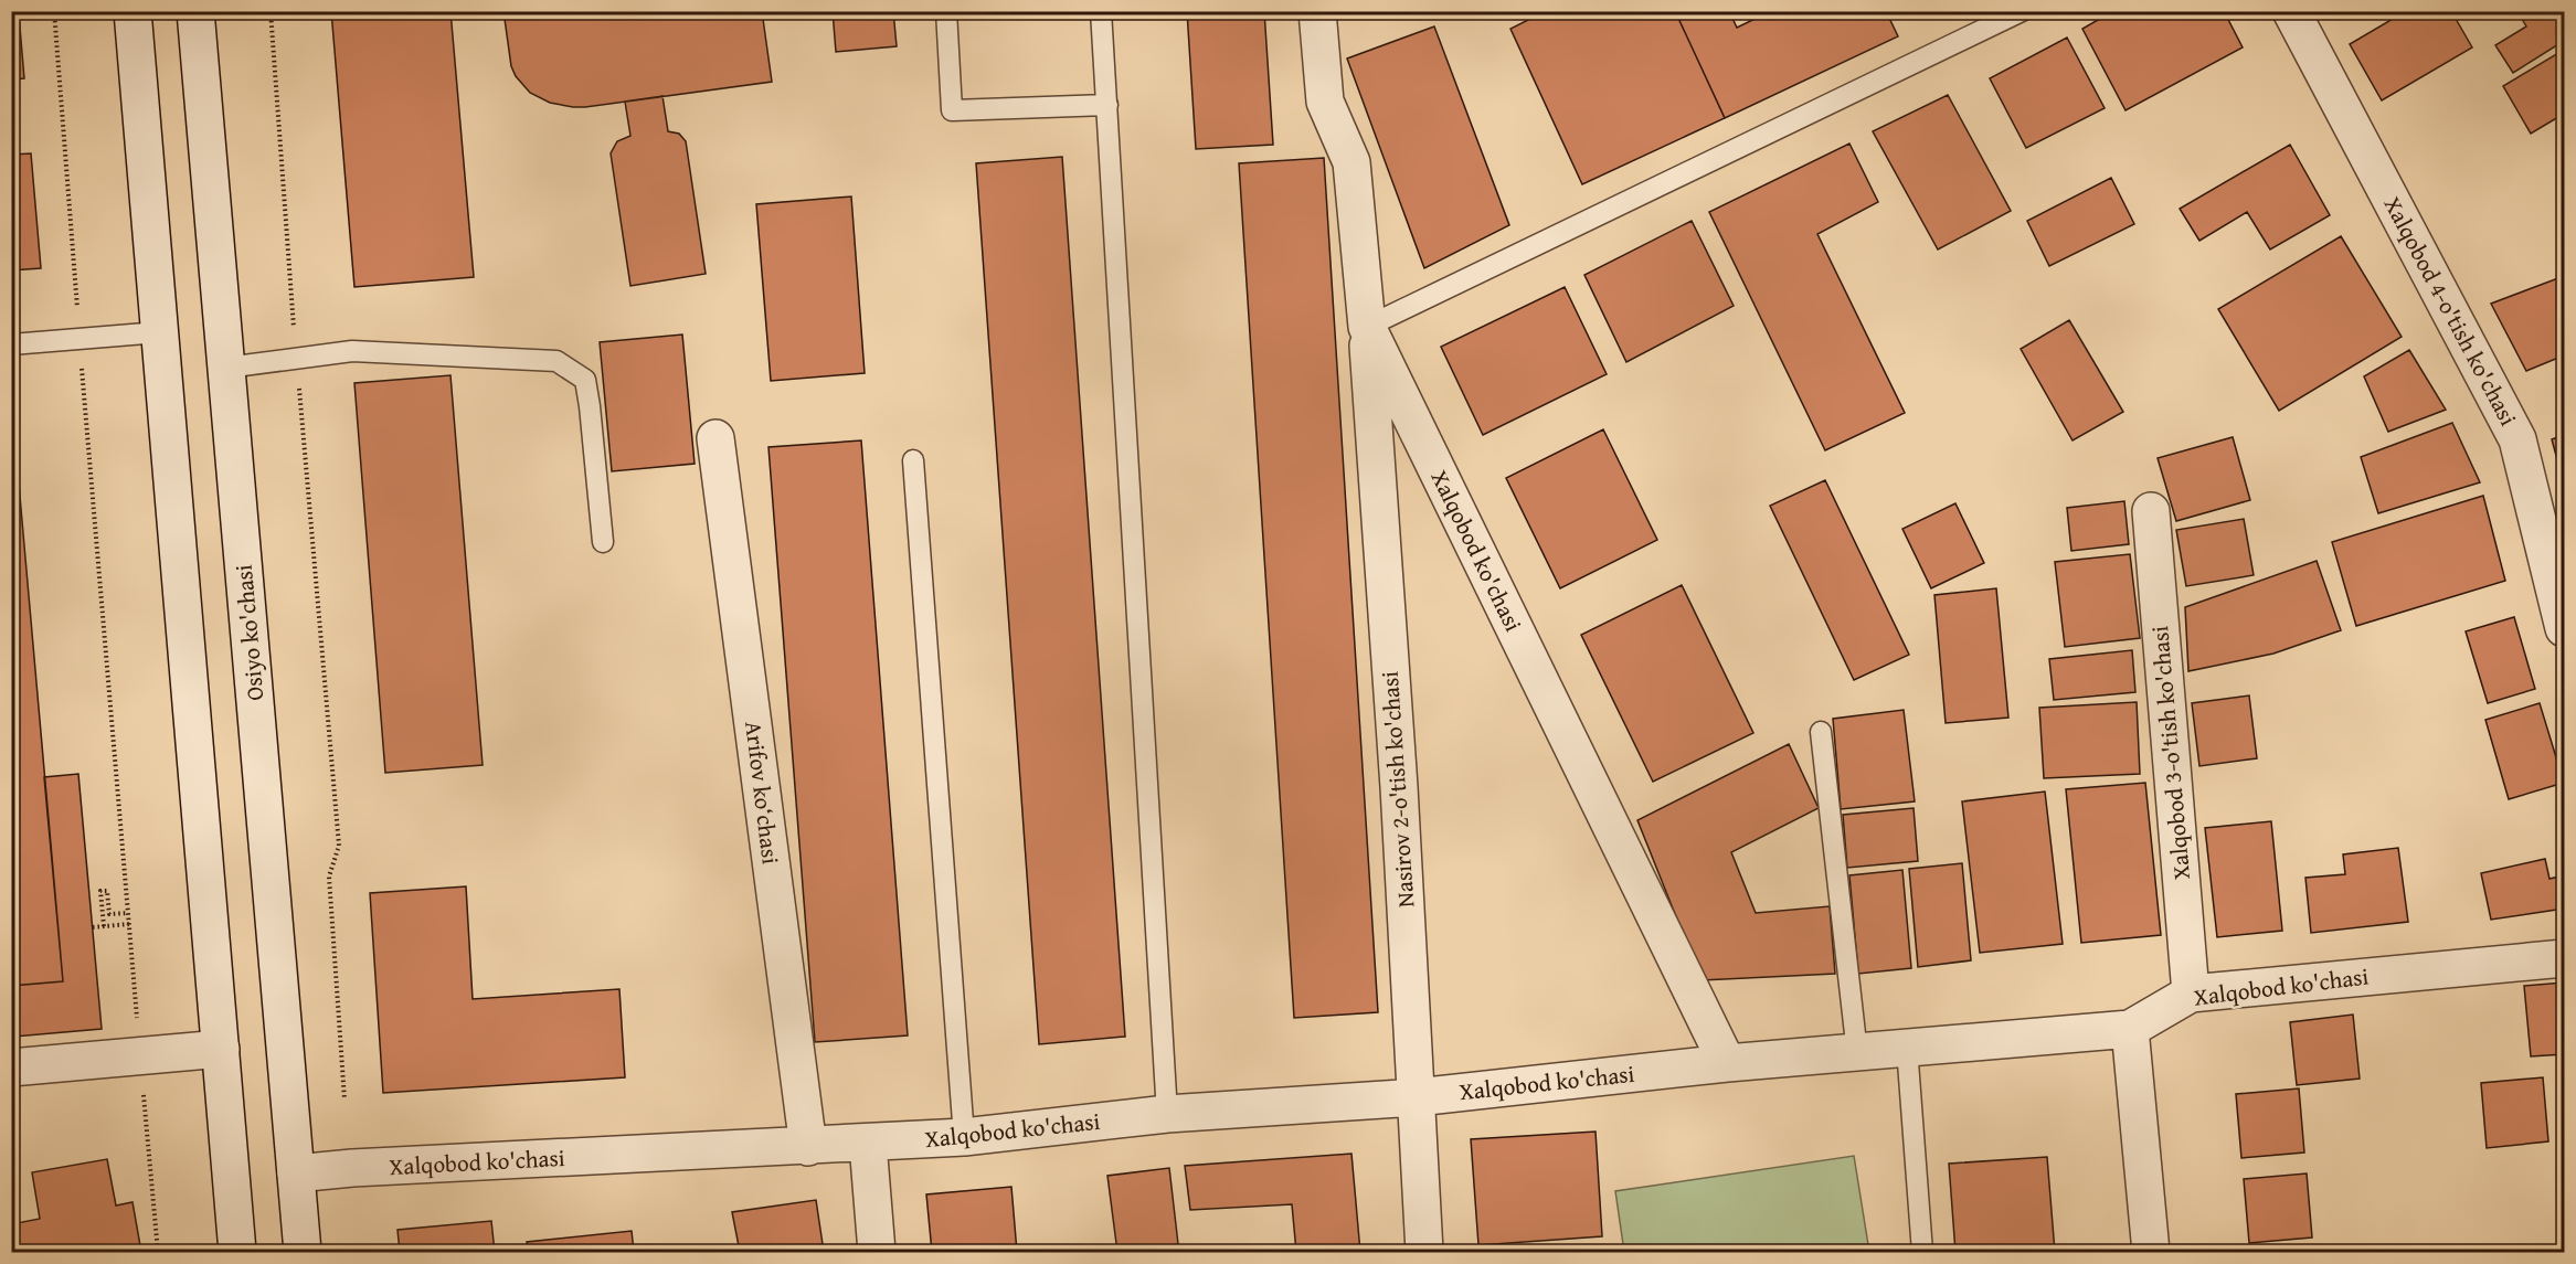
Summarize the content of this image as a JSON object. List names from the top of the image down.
{
  "streets": {
    "street": [
      "Xalqobod 4-o'tish ko'chasi",
      "Xalqobod ko'chasi",
      "Osiyo ko'chasi",
      "Xalqobod 3-o'tish ko'chasi",
      "Nasirov 2-o'tish ko'chasi",
      "Arifov ko‘chasi"
    ]
  },
  "crossings": [
    ["Xalqobod ko'chasi", "Osiyo ko'chasi"],
    ["Xalqobod ko'chasi", "Xalqobod 3-o'tish ko'chasi"],
    ["Xalqobod ko'chasi", "Nasirov 2-o'tish ko'chasi"],
    ["Xalqobod ko'chasi", "Arifov ko‘chasi"]
  ]
}
